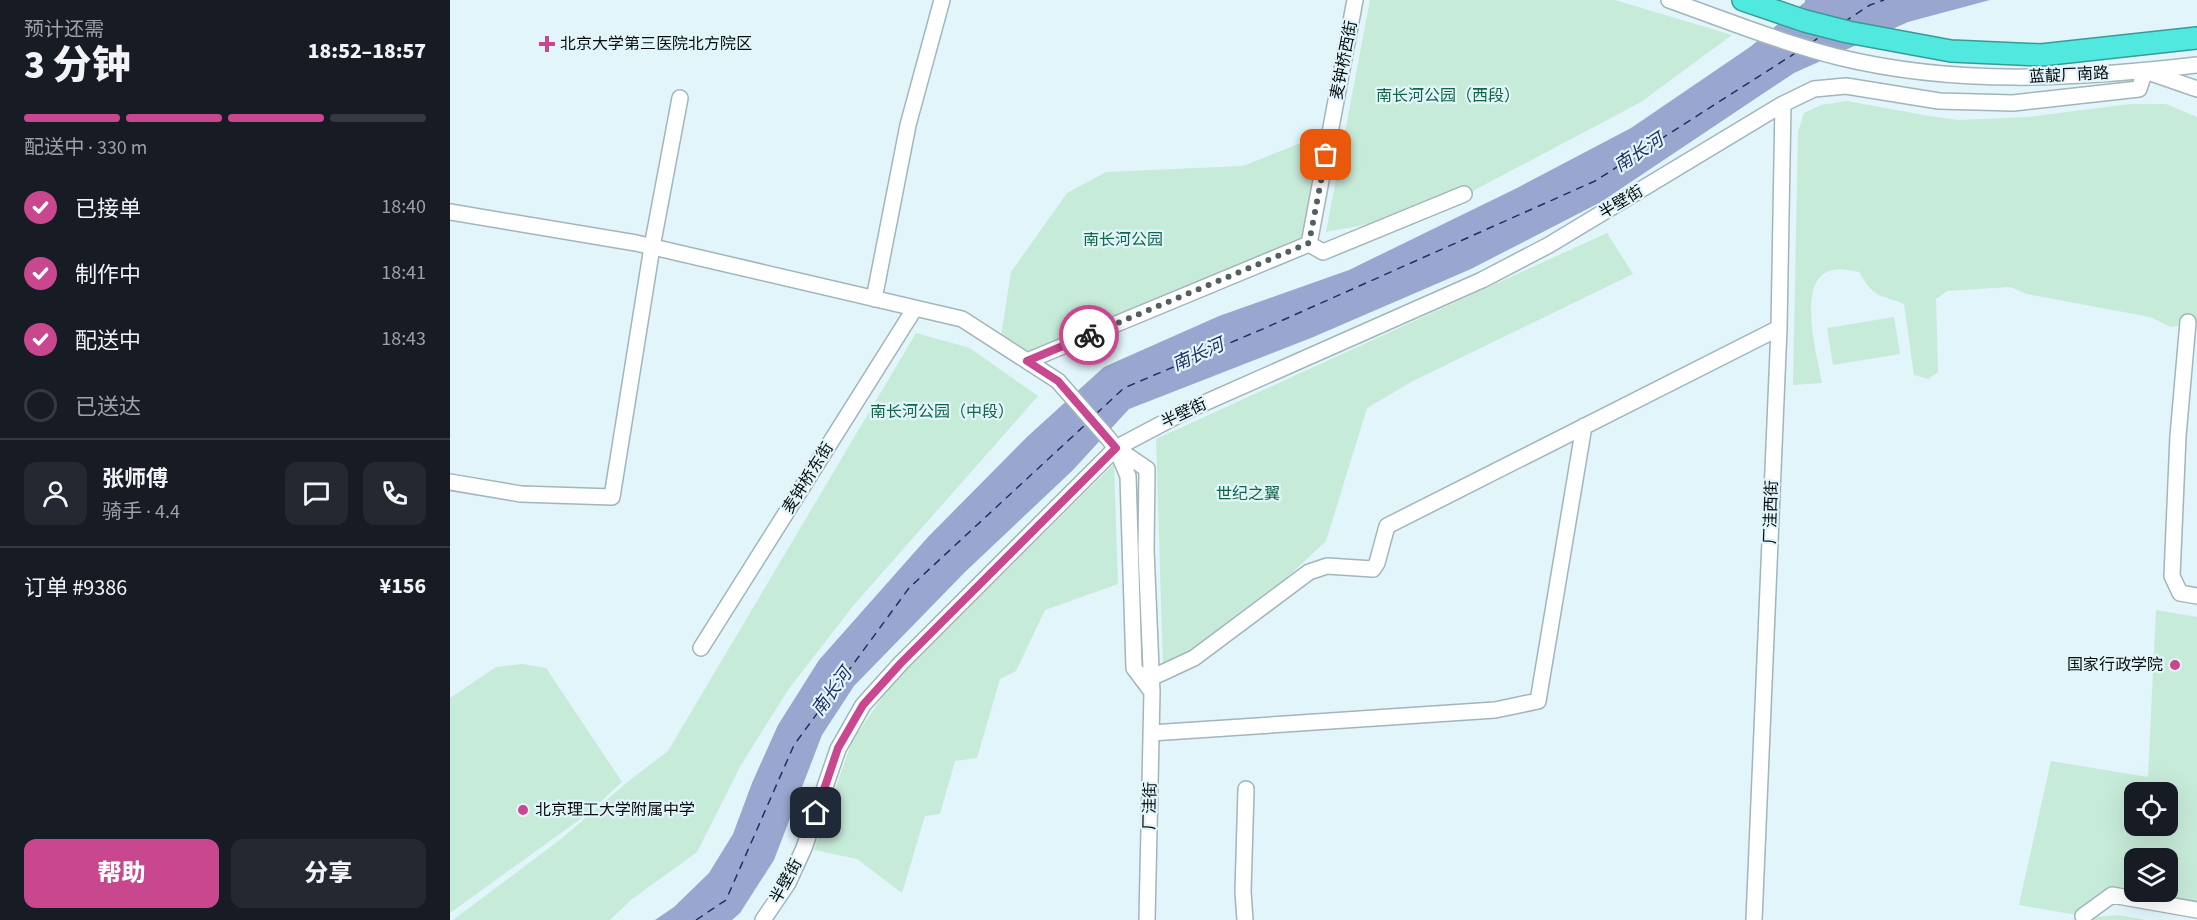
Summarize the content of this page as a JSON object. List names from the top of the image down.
{
  "streets": {
    "highway": ["蓝靛厂南路"],
    "street": [
      "麦钟桥西街",
      "半壁街",
      "麦钟桥东街",
      "厂洼西街",
      "厂洼街"
    ]
  },
  "crossings": [
    ["蓝靛厂南路", "半壁街"],
    ["半壁街", "厂洼西街"],
    ["半壁街", "厂洼街"]
  ],
  "water": ["南长河"],
  "parks": [
    "南长河公园（西段）",
    "南长河公园",
    "南长河公园（中段）",
    "世纪之翼"
  ],
  "places": {
    "health": ["北京大学第三医院北方院区"],
    "other": ["国家行政学院", "北京理工大学附属中学"]
  },
  "page": {
    "heading": ["3 分钟", "预计还需", "18:52–18:57"],
    "panel": [
      "张师傅",
      "骑手 · 4.4",
      "订单 #9386",
      "¥156"
    ],
    "bar": "配送中 · 330 m",
    "list": [
      ["已接单", "18:40"],
      ["制作中", "18:41"],
      ["配送中", "18:43"],
      "已送达"
    ],
    "buttons": ["帮助", "分享"]
  }
}
